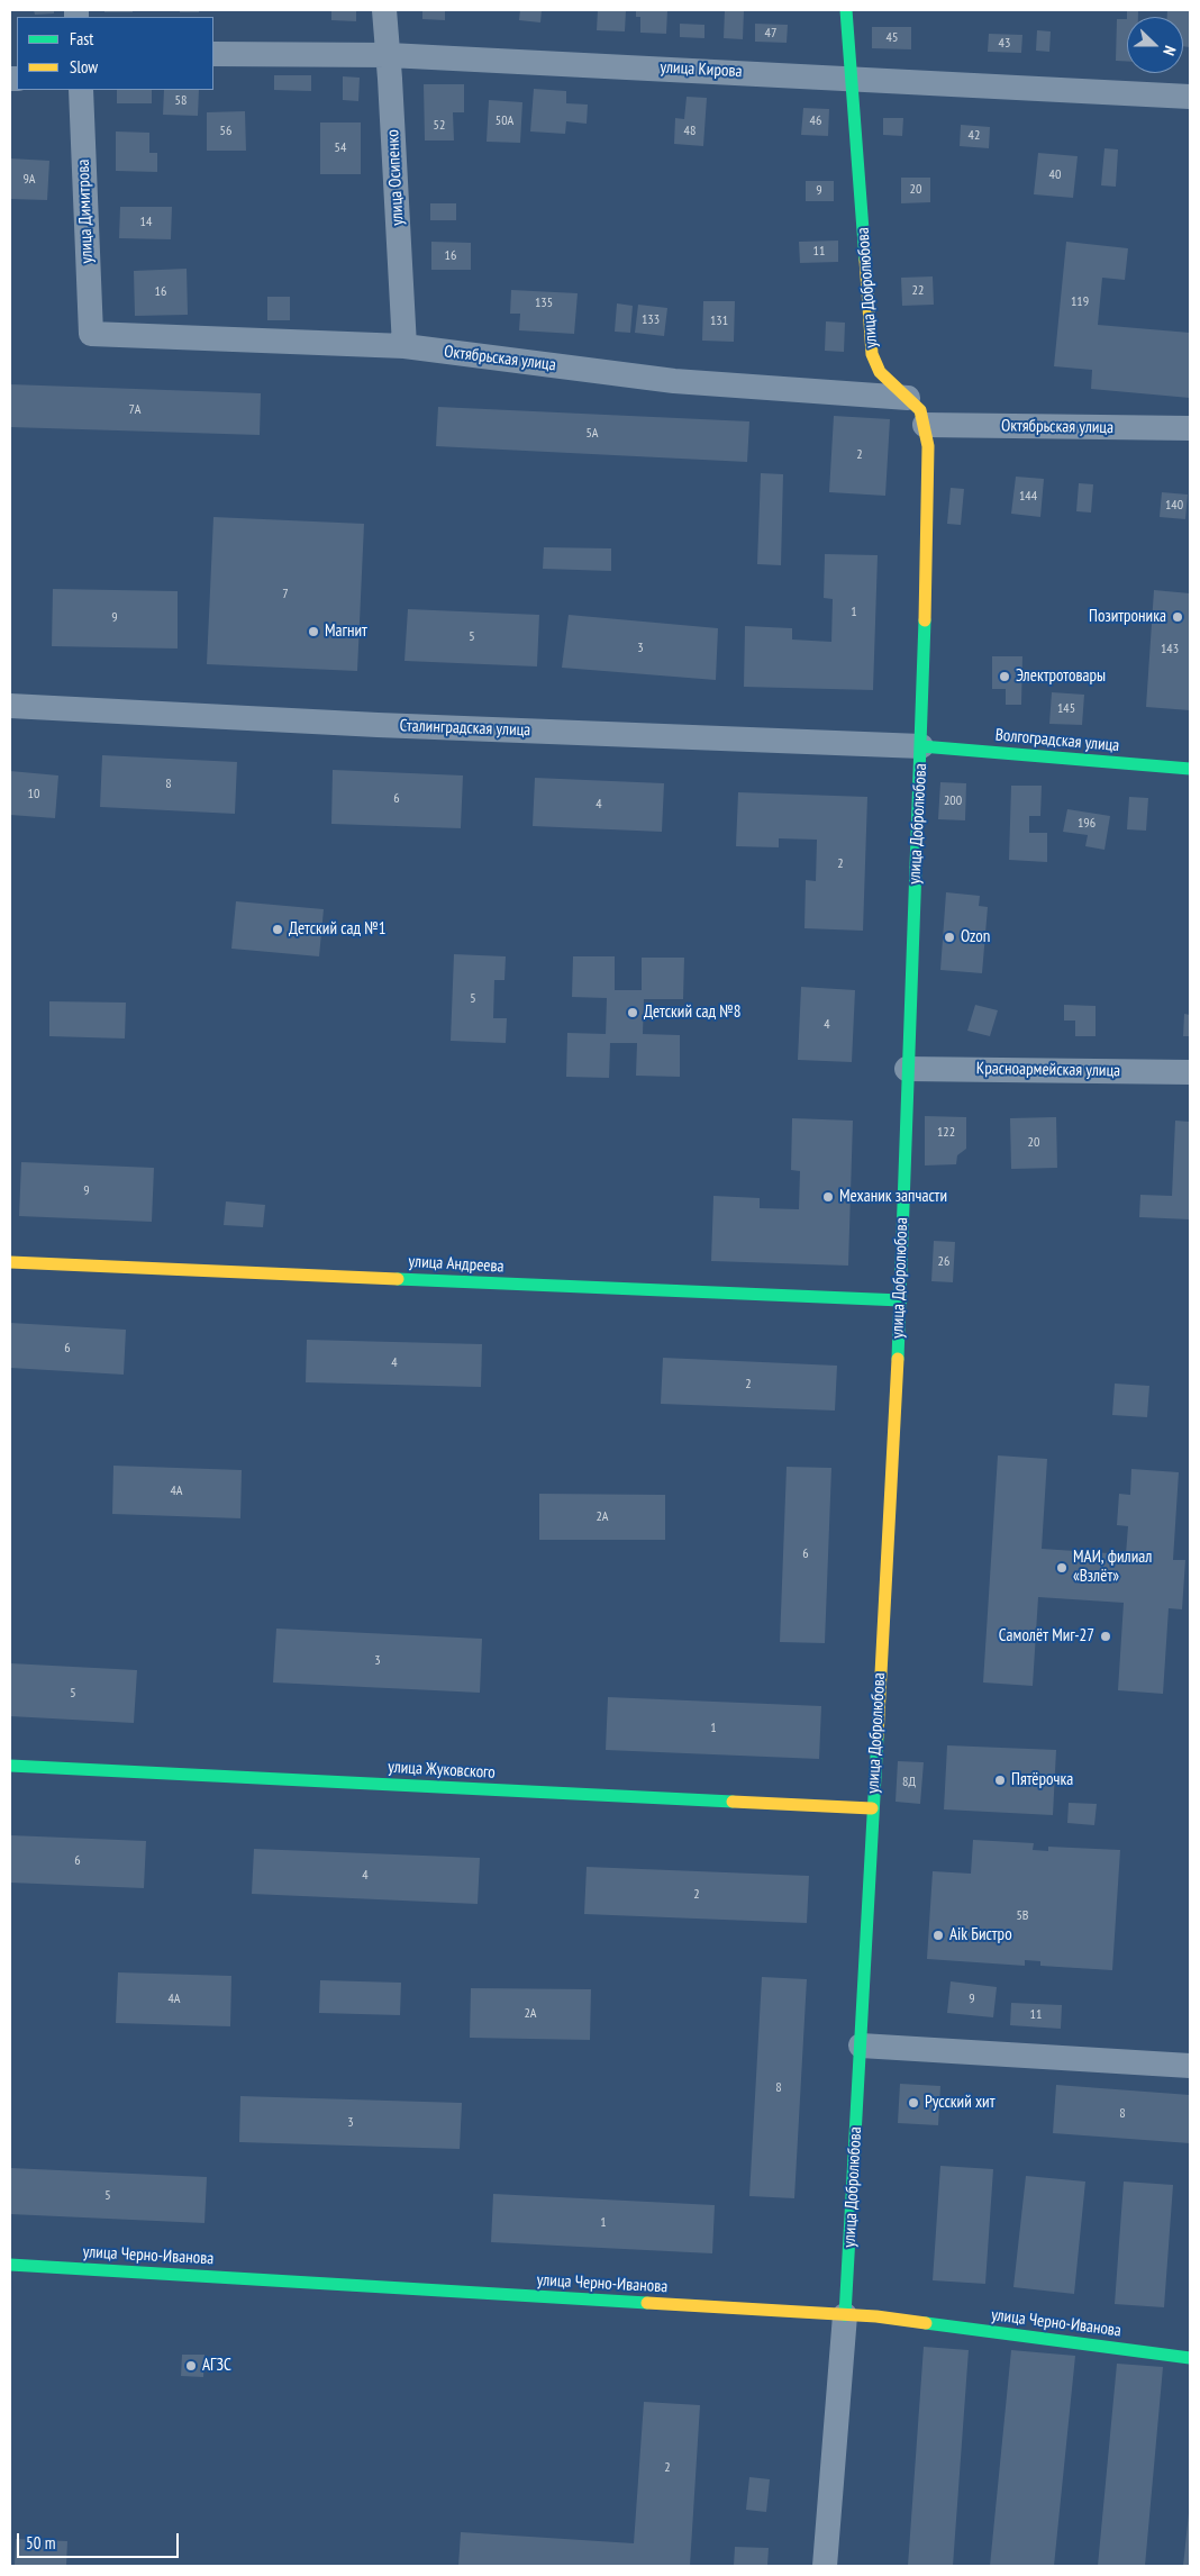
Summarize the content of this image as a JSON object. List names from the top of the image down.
{
  "streets": {
    "street": [
      "улица Кирова",
      "улица Осипенко",
      "улица Димитрова",
      "улица Добролюбова",
      "Октябрьская улица",
      "Сталинградская улица",
      "Волгоградская улица",
      "Красноармейская улица",
      "улица Андреева",
      "улица Жуковского",
      "улица Черно-Иванова"
    ]
  },
  "crossings": [
    ["улица Кирова", "улица Осипенко"],
    ["улица Кирова", "улица Добролюбова"],
    ["улица Осипенко", "Октябрьская улица"],
    ["улица Димитрова", "Октябрьская улица"],
    ["улица Добролюбова", "Октябрьская улица"],
    ["улица Добролюбова", "Сталинградская улица"],
    ["улица Добролюбова", "Волгоградская улица"],
    ["улица Добролюбова", "Красноармейская улица"],
    ["улица Добролюбова", "улица Андреева"],
    ["улица Добролюбова", "улица Жуковского"],
    ["улица Добролюбова", "улица Черно-Иванова"],
    ["Сталинградская улица", "Волгоградская улица"]
  ],
  "places": [
    "Позитроника",
    "Магнит",
    "Электротовары",
    "Детский сад №1",
    "Ozon",
    "Детский сад №8",
    "Механик запчасти",
    "МАИ, филиал «Взлёт»",
    "Самолёт Миг-27",
    "Пятёрочка",
    "Aik Бистро",
    "Русский хит",
    "АГЗС"
  ],
  "house_numbers": [
    "47",
    "45",
    "43",
    "58",
    "50А",
    "46",
    "52",
    "56",
    "48",
    "42",
    "54",
    "40",
    "9А",
    "20",
    "9",
    "14",
    "11",
    "16",
    "22",
    "16",
    "119",
    "135",
    "133",
    "131",
    "7А",
    "5А",
    "2",
    "144",
    "140",
    "7",
    "1",
    "9",
    "5",
    "3",
    "143",
    "145",
    "8",
    "10",
    "6",
    "200",
    "4",
    "196",
    "2",
    "5",
    "4",
    "122",
    "20",
    "9",
    "26",
    "6",
    "4",
    "2",
    "4А",
    "2А",
    "6",
    "3",
    "5",
    "1",
    "8Д",
    "6",
    "4",
    "2",
    "5В",
    "4А",
    "9",
    "2А",
    "11",
    "8",
    "8",
    "3",
    "5",
    "1",
    "2"
  ],
  "legend": ["Fast", "Slow"],
  "scale_bar": "50 m",
  "north": "right"
}
